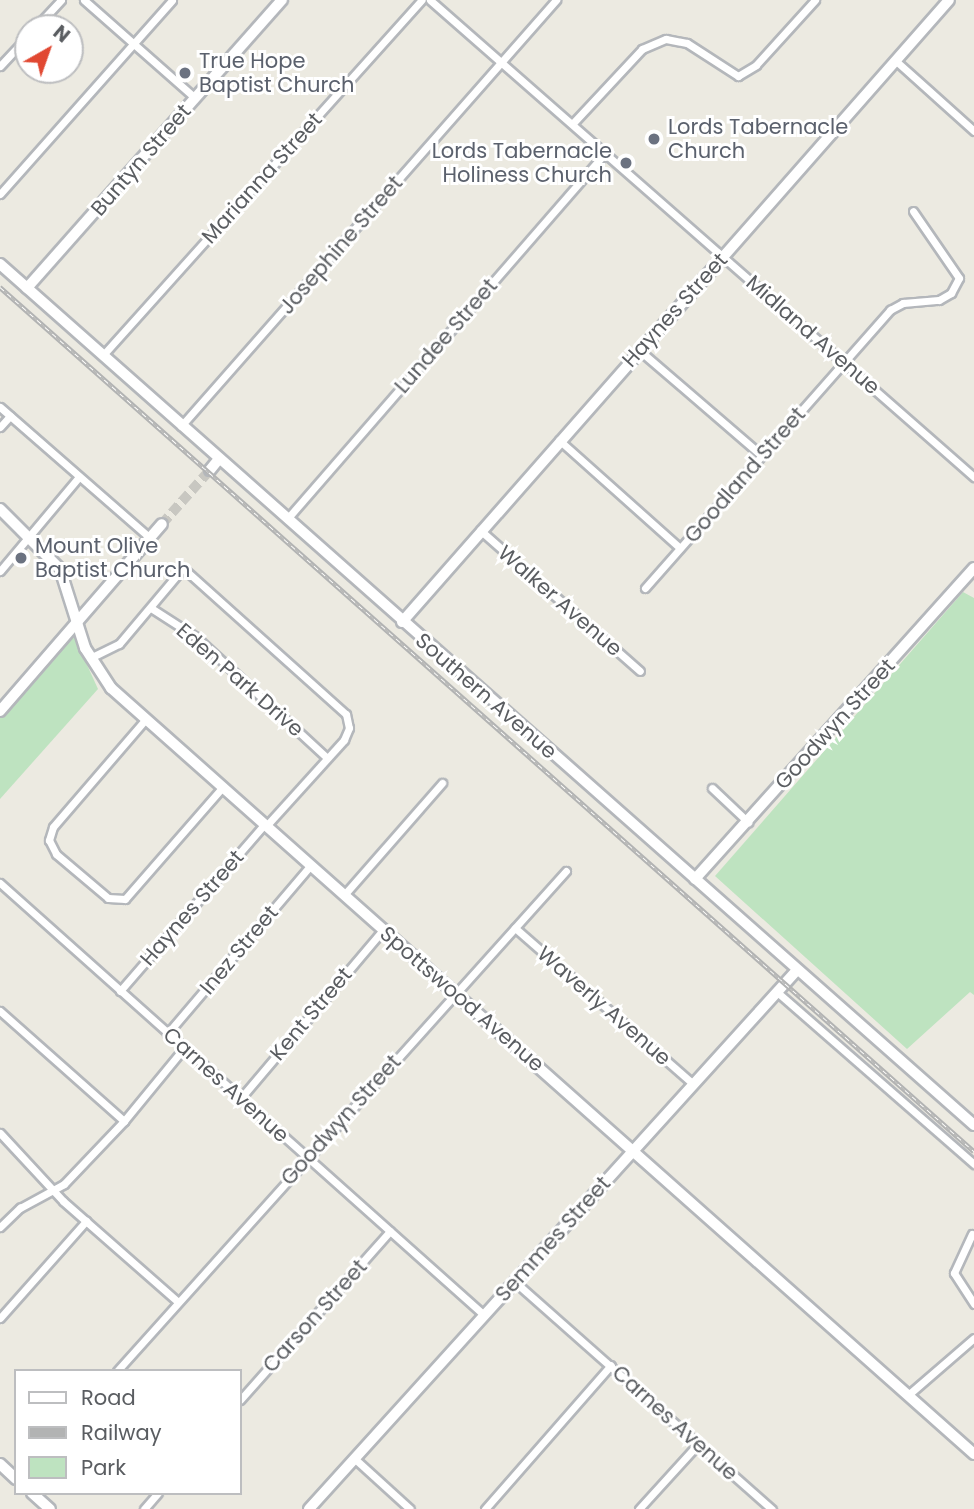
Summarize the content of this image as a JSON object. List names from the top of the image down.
{
  "streets": {
    "street": [
      "Buntyn Street",
      "Marianna Street",
      "Josephine Street",
      "Haynes Street",
      "Midland Avenue",
      "Lundee Street",
      "Goodland Street",
      "Walker Avenue",
      "Eden Park Drive",
      "Southern Avenue",
      "Goodwyn Street",
      "Inez Street",
      "Spottswood Avenue",
      "Waverly Avenue",
      "Kent Street",
      "Carnes Avenue",
      "Semmes Street",
      "Carson Street"
    ]
  },
  "crossings": [
    ["Buntyn Street", "Southern Avenue"],
    ["Marianna Street", "Southern Avenue"],
    ["Josephine Street", "Midland Avenue"],
    ["Josephine Street", "Southern Avenue"],
    ["Haynes Street", "Midland Avenue"],
    ["Haynes Street", "Walker Avenue"],
    ["Haynes Street", "Eden Park Drive"],
    ["Haynes Street", "Southern Avenue"],
    ["Haynes Street", "Spottswood Avenue"],
    ["Haynes Street", "Carnes Avenue"],
    ["Midland Avenue", "Lundee Street"],
    ["Midland Avenue", "Goodland Street"],
    ["Lundee Street", "Southern Avenue"],
    ["Southern Avenue", "Goodwyn Street"],
    ["Southern Avenue", "Semmes Street"],
    ["Goodwyn Street", "Spottswood Avenue"],
    ["Goodwyn Street", "Waverly Avenue"],
    ["Goodwyn Street", "Carnes Avenue"],
    ["Inez Street", "Spottswood Avenue"],
    ["Inez Street", "Carnes Avenue"],
    ["Spottswood Avenue", "Kent Street"],
    ["Spottswood Avenue", "Semmes Street"],
    ["Waverly Avenue", "Semmes Street"],
    ["Kent Street", "Carnes Avenue"],
    ["Carnes Avenue", "Semmes Street"],
    ["Carnes Avenue", "Carson Street"]
  ],
  "places": [
    "True Hope Baptist Church",
    "Lords Tabernacle Church",
    "Lords Tabernacle Holiness Church",
    "Mount Olive Baptist Church"
  ],
  "legend": ["Road", "Railway", "Park"],
  "north": "top right"
}
